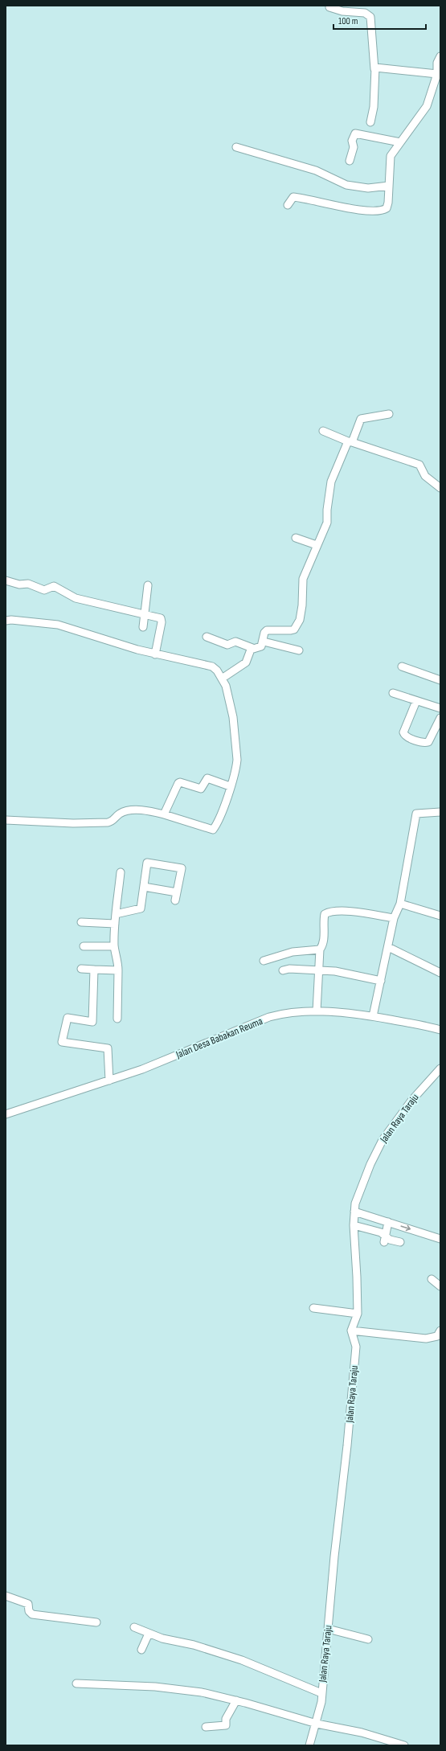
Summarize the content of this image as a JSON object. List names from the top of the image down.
{
  "streets": {
    "street": ["Jalan Desa Babakan Reuma", "Jalan Raya Taraju"]
  },
  "scale_bar": "100 m"
}
